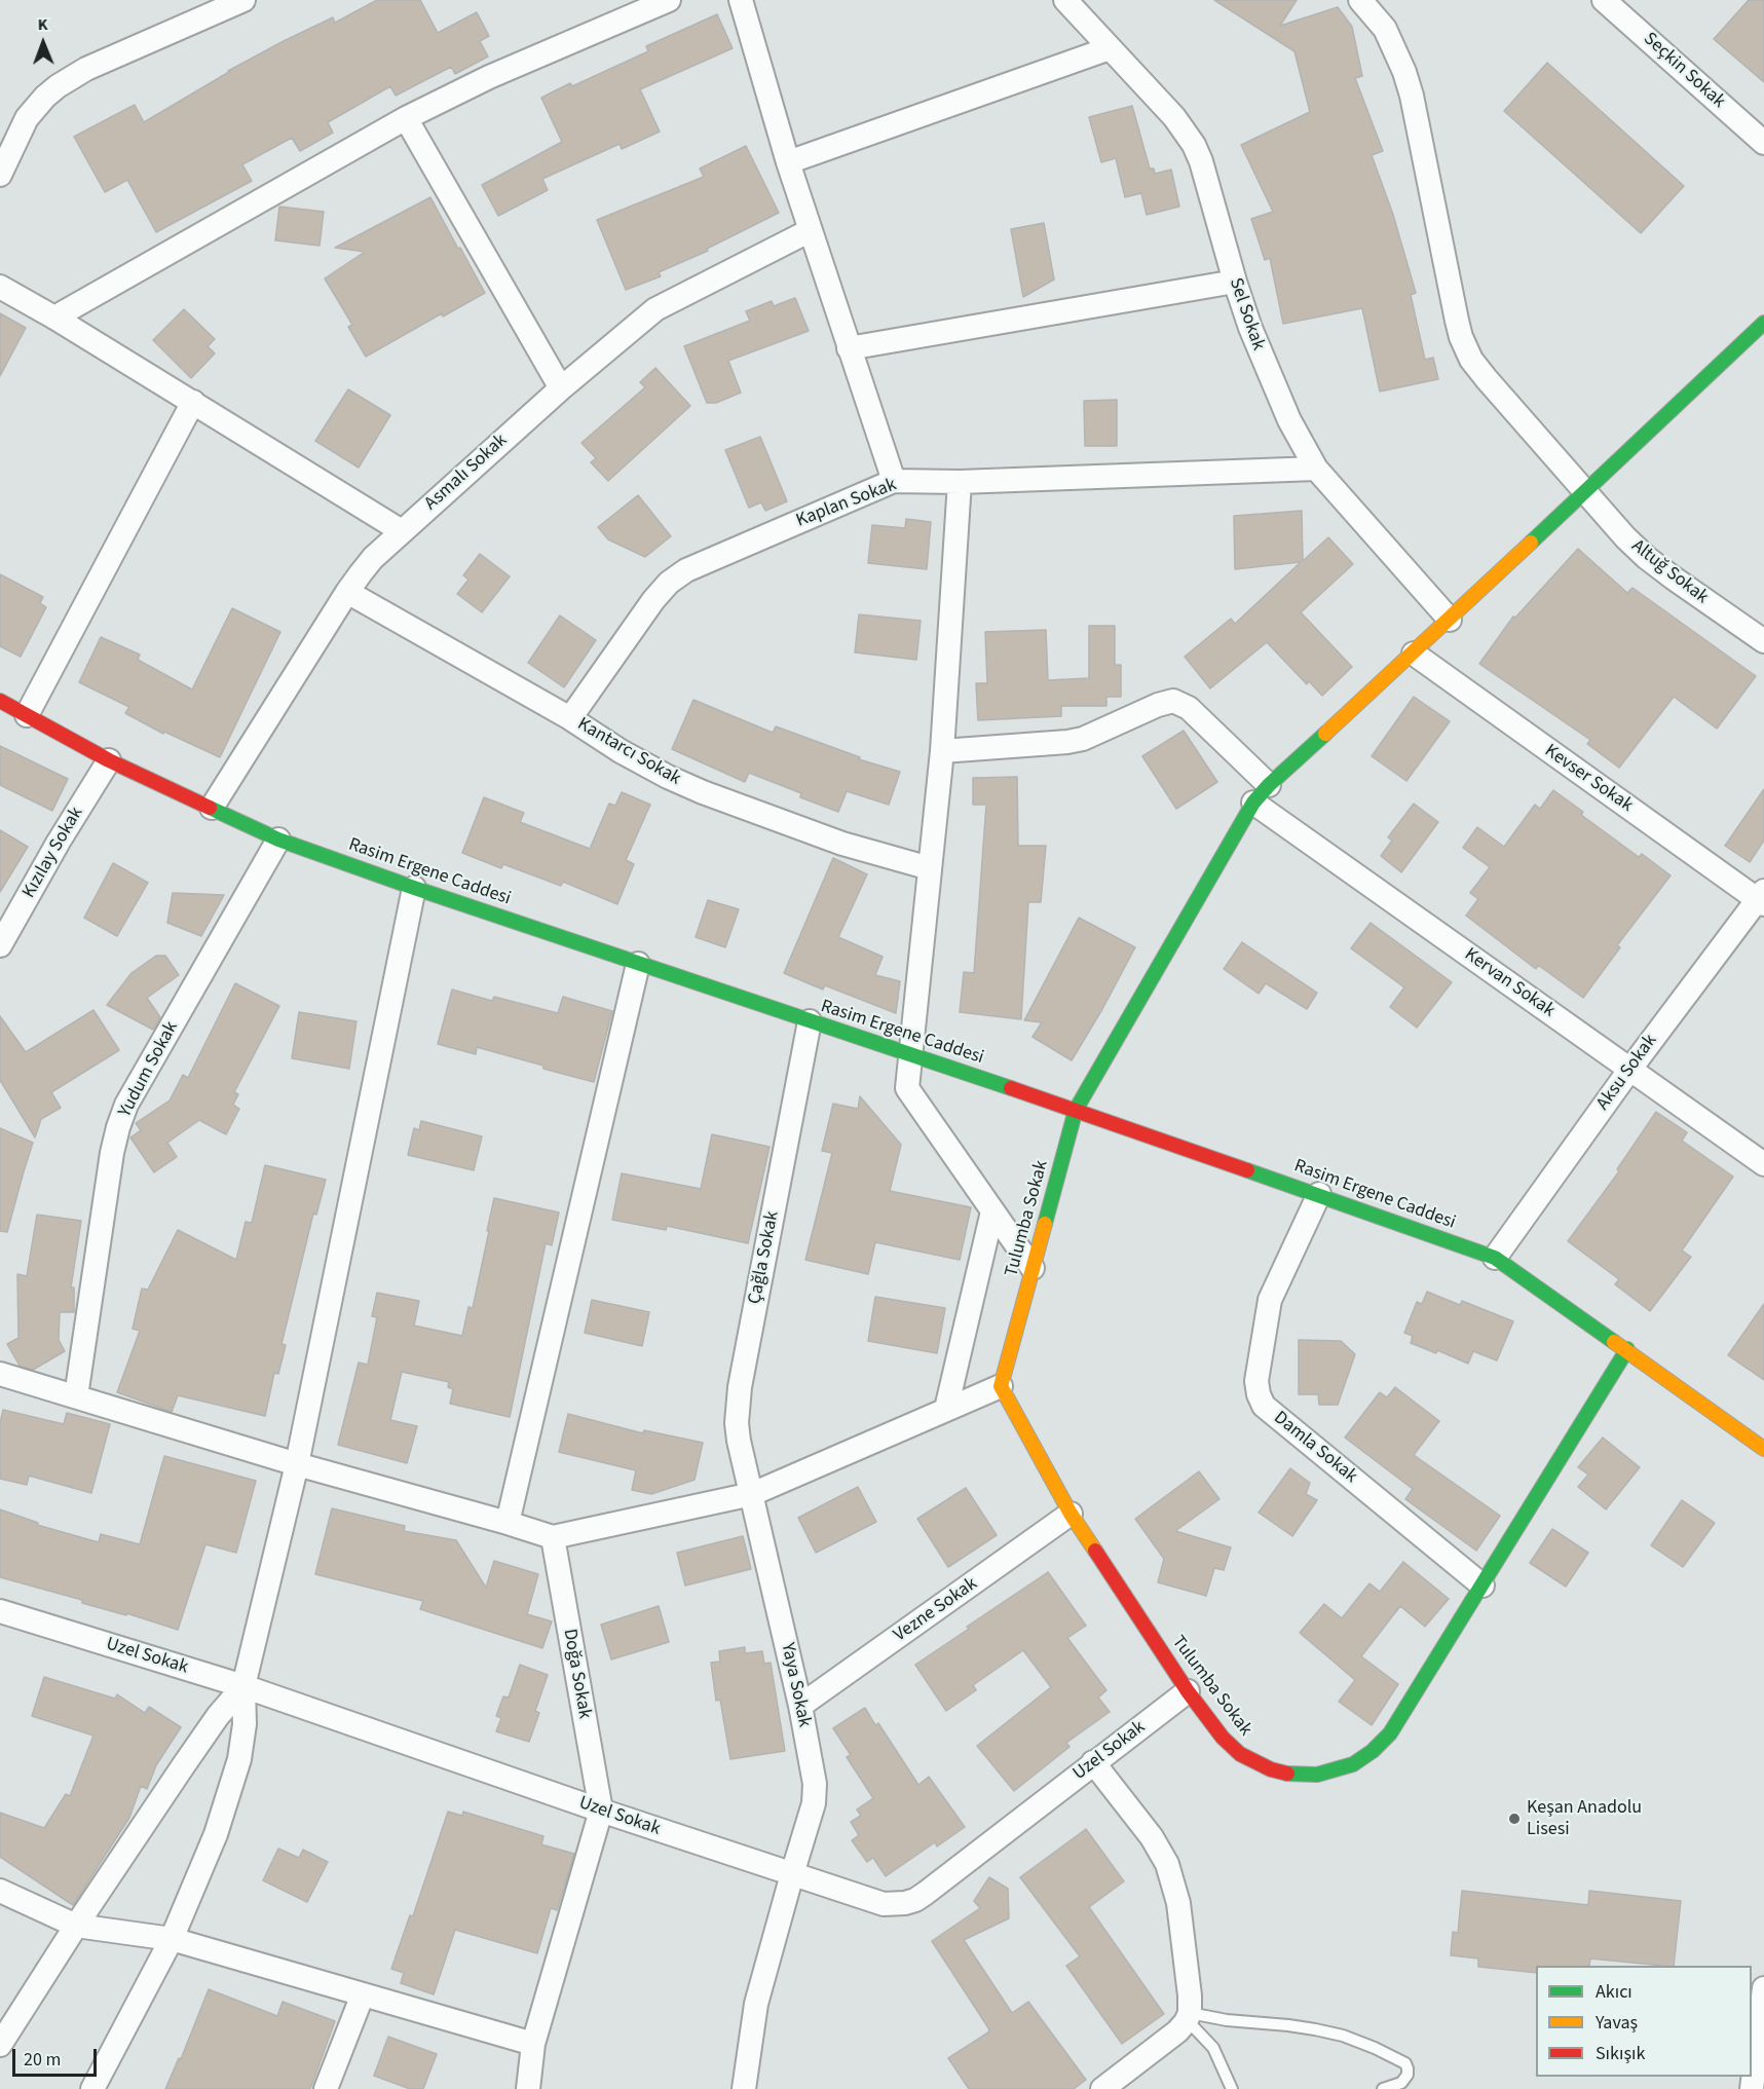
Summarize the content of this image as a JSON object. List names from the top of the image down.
{
  "streets": {
    "street": [
      "Seçkin Sokak",
      "Sel Sokak",
      "Asmalı Sokak",
      "Kaplan Sokak",
      "Altuğ Sokak",
      "Kantarcı Sokak",
      "Kevser Sokak",
      "Kızılay Sokak",
      "Rasim Ergene Caddesi",
      "Kervan Sokak",
      "Yudum Sokak",
      "Aksu Sokak",
      "Tulumba Sokak",
      "Çağla Sokak",
      "Damla Sokak",
      "Vezne Sokak",
      "Uzel Sokak",
      "Doğa Sokak",
      "Yaya Sokak"
    ]
  },
  "crossings": [
    ["Sel Sokak", "Kaplan Sokak"],
    ["Sel Sokak", "Tulumba Sokak"],
    ["Asmalı Sokak", "Kantarcı Sokak"],
    ["Asmalı Sokak", "Rasim Ergene Caddesi"],
    ["Kaplan Sokak", "Kantarcı Sokak"],
    ["Altuğ Sokak", "Tulumba Sokak"],
    ["Kevser Sokak", "Aksu Sokak"],
    ["Kevser Sokak", "Tulumba Sokak"],
    ["Kızılay Sokak", "Rasim Ergene Caddesi"],
    ["Rasim Ergene Caddesi", "Yudum Sokak"],
    ["Rasim Ergene Caddesi", "Aksu Sokak"],
    ["Rasim Ergene Caddesi", "Tulumba Sokak"],
    ["Rasim Ergene Caddesi", "Çağla Sokak"],
    ["Rasim Ergene Caddesi", "Damla Sokak"],
    ["Kervan Sokak", "Aksu Sokak"],
    ["Kervan Sokak", "Tulumba Sokak"],
    ["Tulumba Sokak", "Damla Sokak"],
    ["Tulumba Sokak", "Vezne Sokak"],
    ["Tulumba Sokak", "Uzel Sokak"],
    ["Çağla Sokak", "Yaya Sokak"],
    ["Vezne Sokak", "Yaya Sokak"],
    ["Uzel Sokak", "Doğa Sokak"],
    ["Uzel Sokak", "Yaya Sokak"]
  ],
  "places": ["Keşan Anadolu Lisesi"],
  "legend": ["Akıcı", "Yavaş", "Sıkışık"],
  "scale_bar": "20 m",
  "north": "top"
}
